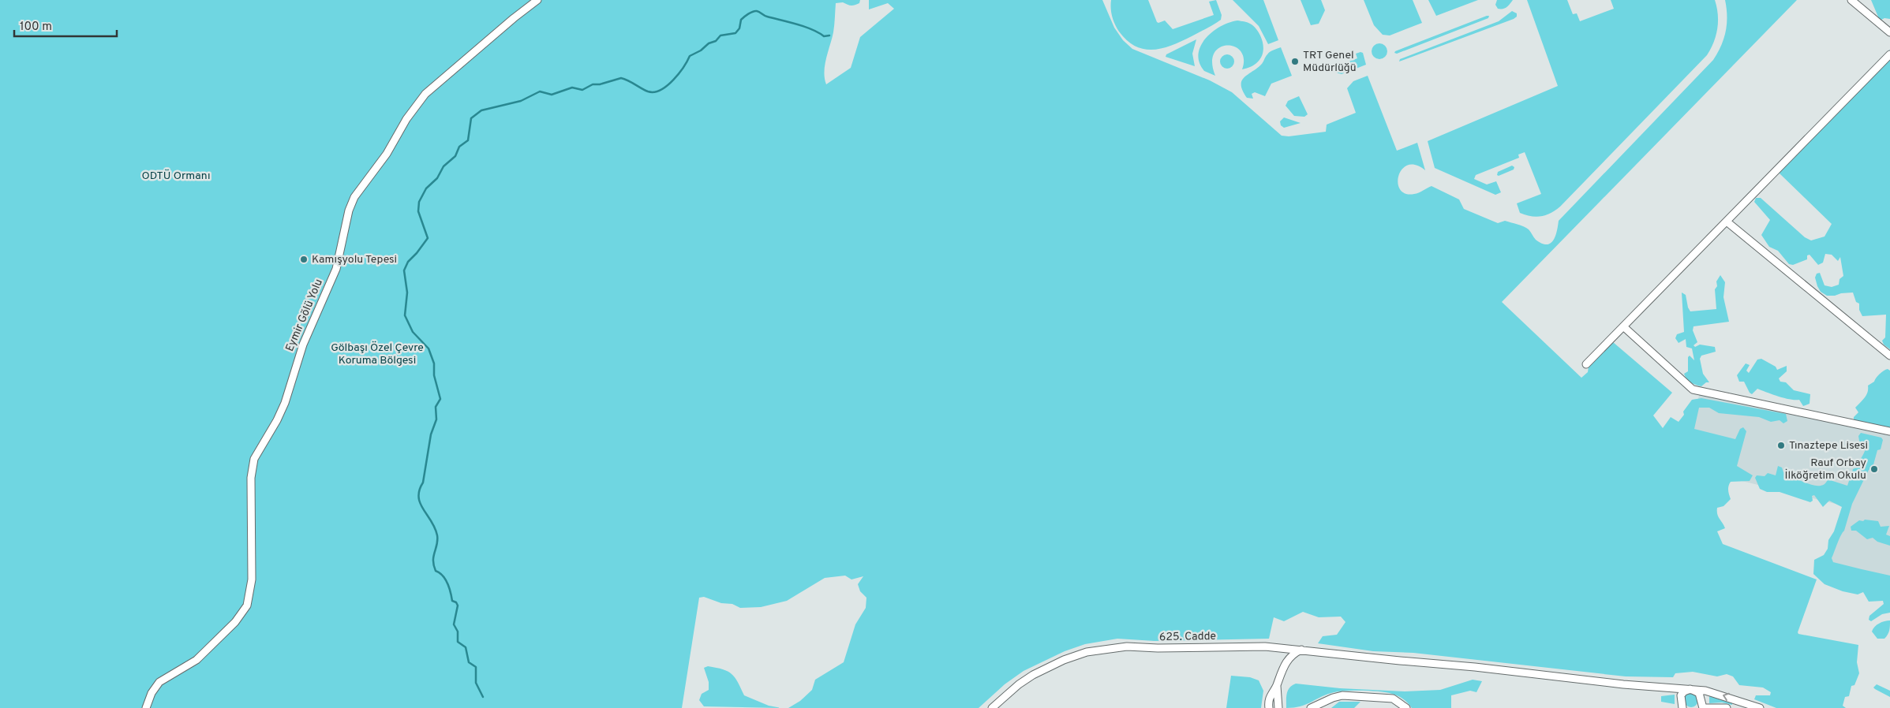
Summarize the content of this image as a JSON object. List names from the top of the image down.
{
  "streets": {
    "street": ["Eymir Gölü Yolu", "625. Cadde"]
  },
  "parks": ["ODTÜ Ormanı", "Gölbaşı Özel Çevre Koruma Bölgesi"],
  "places": [
    "TRT Genel Müdürlüğü",
    "Kamışyolu Tepesi",
    "Tınaztepe Lisesi",
    "Rauf Orbay İlköğretim Okulu"
  ],
  "scale_bar": "100 m"
}
